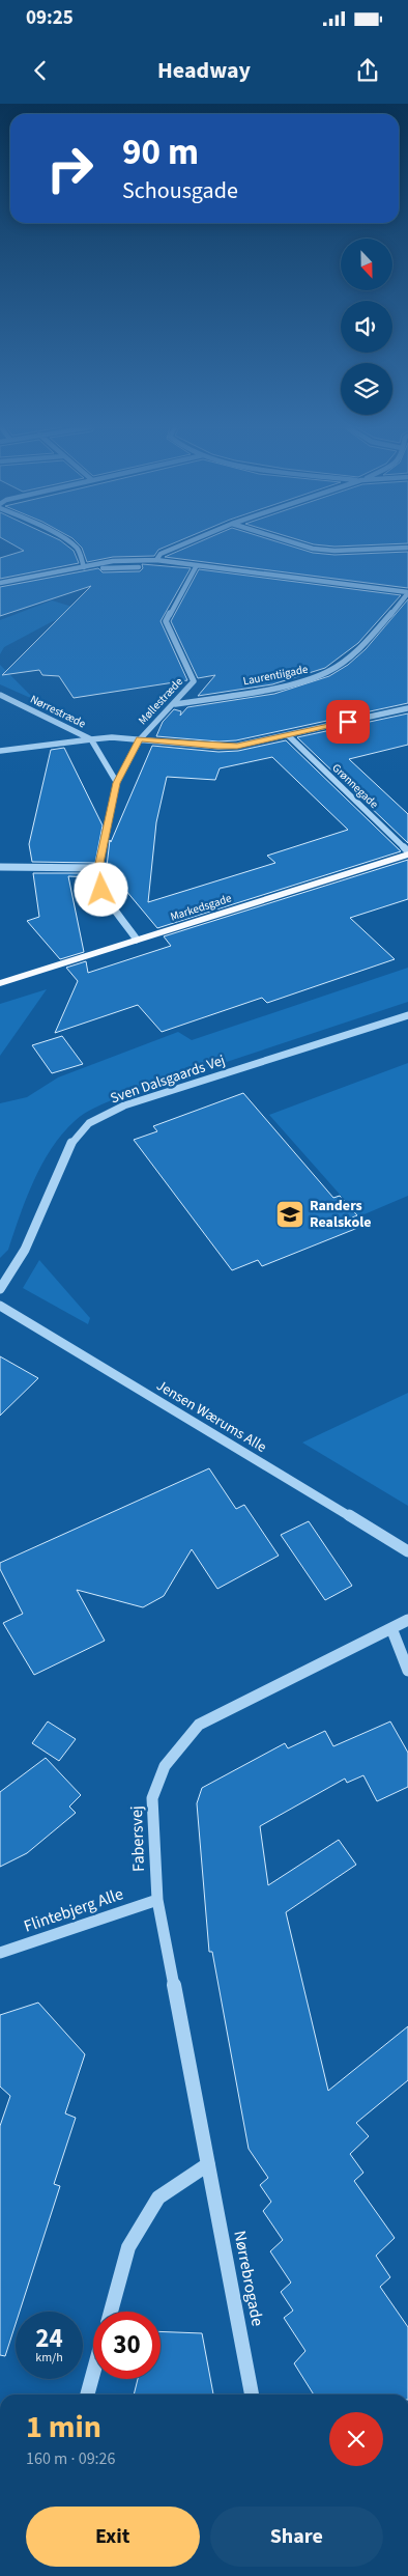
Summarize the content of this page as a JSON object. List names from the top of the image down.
{
  "streets": {
    "main road": ["Markedsgade"],
    "street": [
      "Laurentiigade",
      "Møllestræde",
      "Nørrestræde",
      "Grønnegade",
      "Sven Dalsgaards Vej",
      "Jensen Wærums Alle",
      "Fabersvej",
      "Flintebjerg Alle",
      "Nørrebrogade"
    ]
  },
  "crossings": [
    ["Laurentiigade", "Møllestræde"],
    ["Møllestræde", "Nørrestræde"],
    ["Grønnegade", "Markedsgade"],
    ["Fabersvej", "Flintebjerg Alle"],
    ["Fabersvej", "Nørrebrogade"]
  ],
  "places": {
    "school or university": ["Randers Realskole"]
  },
  "north": "bottom",
  "page": {
    "status": "09:25",
    "header": "Headway",
    "turn": ["90 m", "Schousgade"],
    "speed": "24 km/h",
    "limit": "30",
    "heading": ["1 min", "160 m · 09:26"],
    "buttons": ["Exit", "Share"]
  }
}
